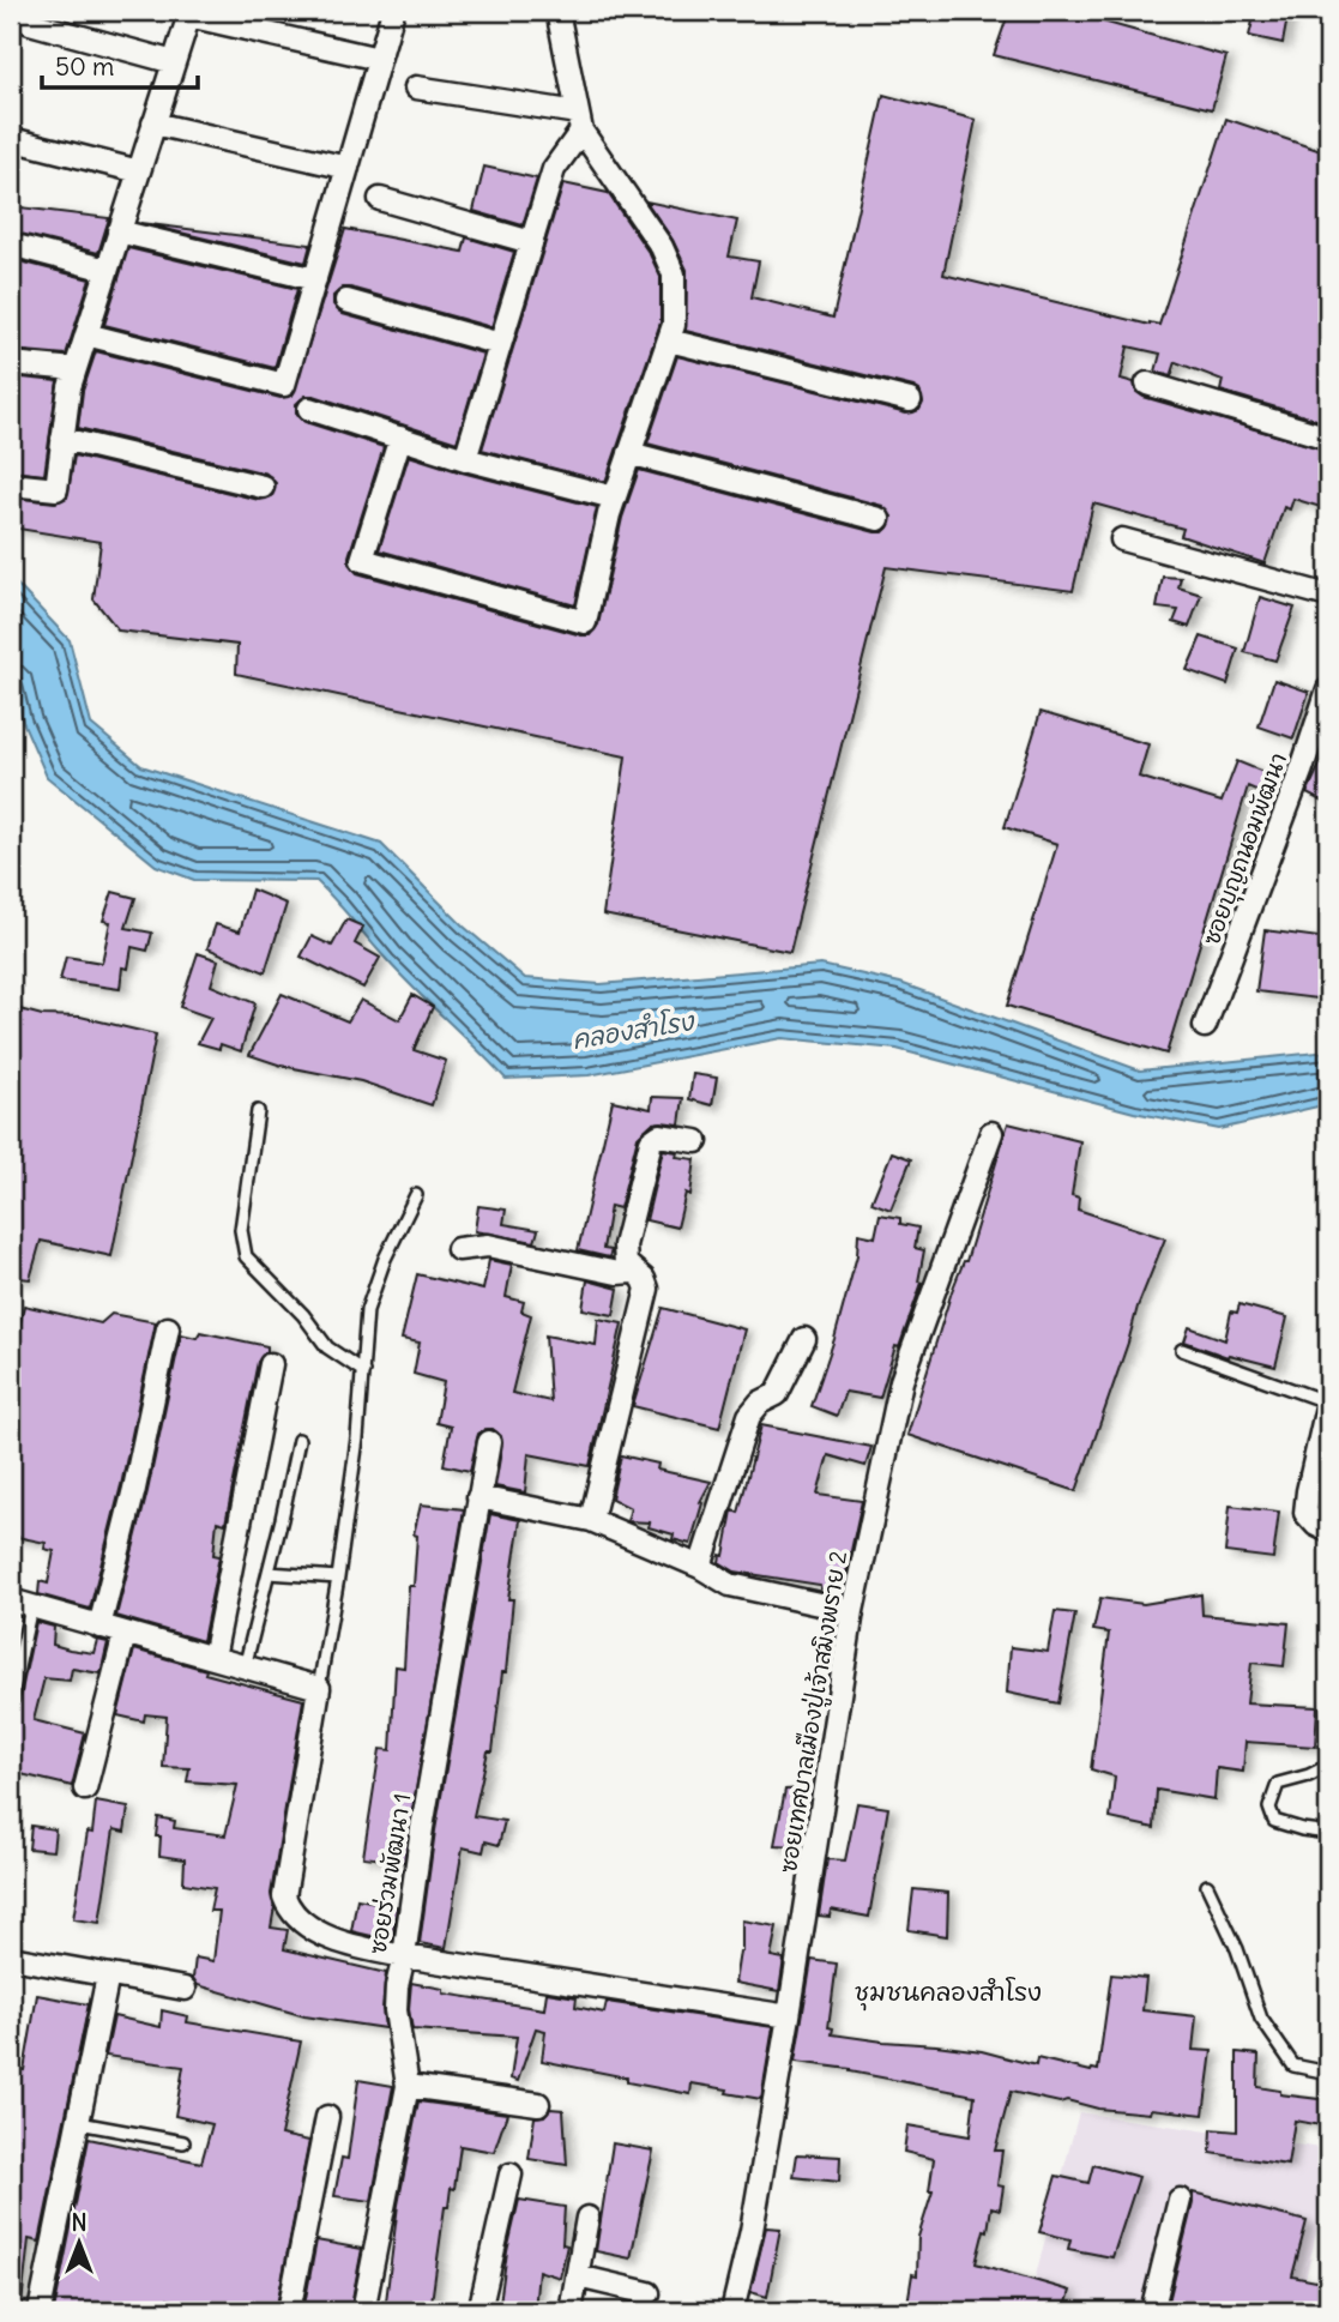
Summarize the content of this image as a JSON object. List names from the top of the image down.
{
  "streets": {
    "street": ["ซอยบุญถนอมพัฒนา", "ซอยเทศบาลเมืองปู่เจ้าสมิงพราย 2", "ซอยร่วมพัฒนา 1"]
  },
  "districts": ["ชุมชนคลองสำโรง"],
  "water": ["คลองสำโรง"],
  "scale_bar": "50 m",
  "north": "top"
}
